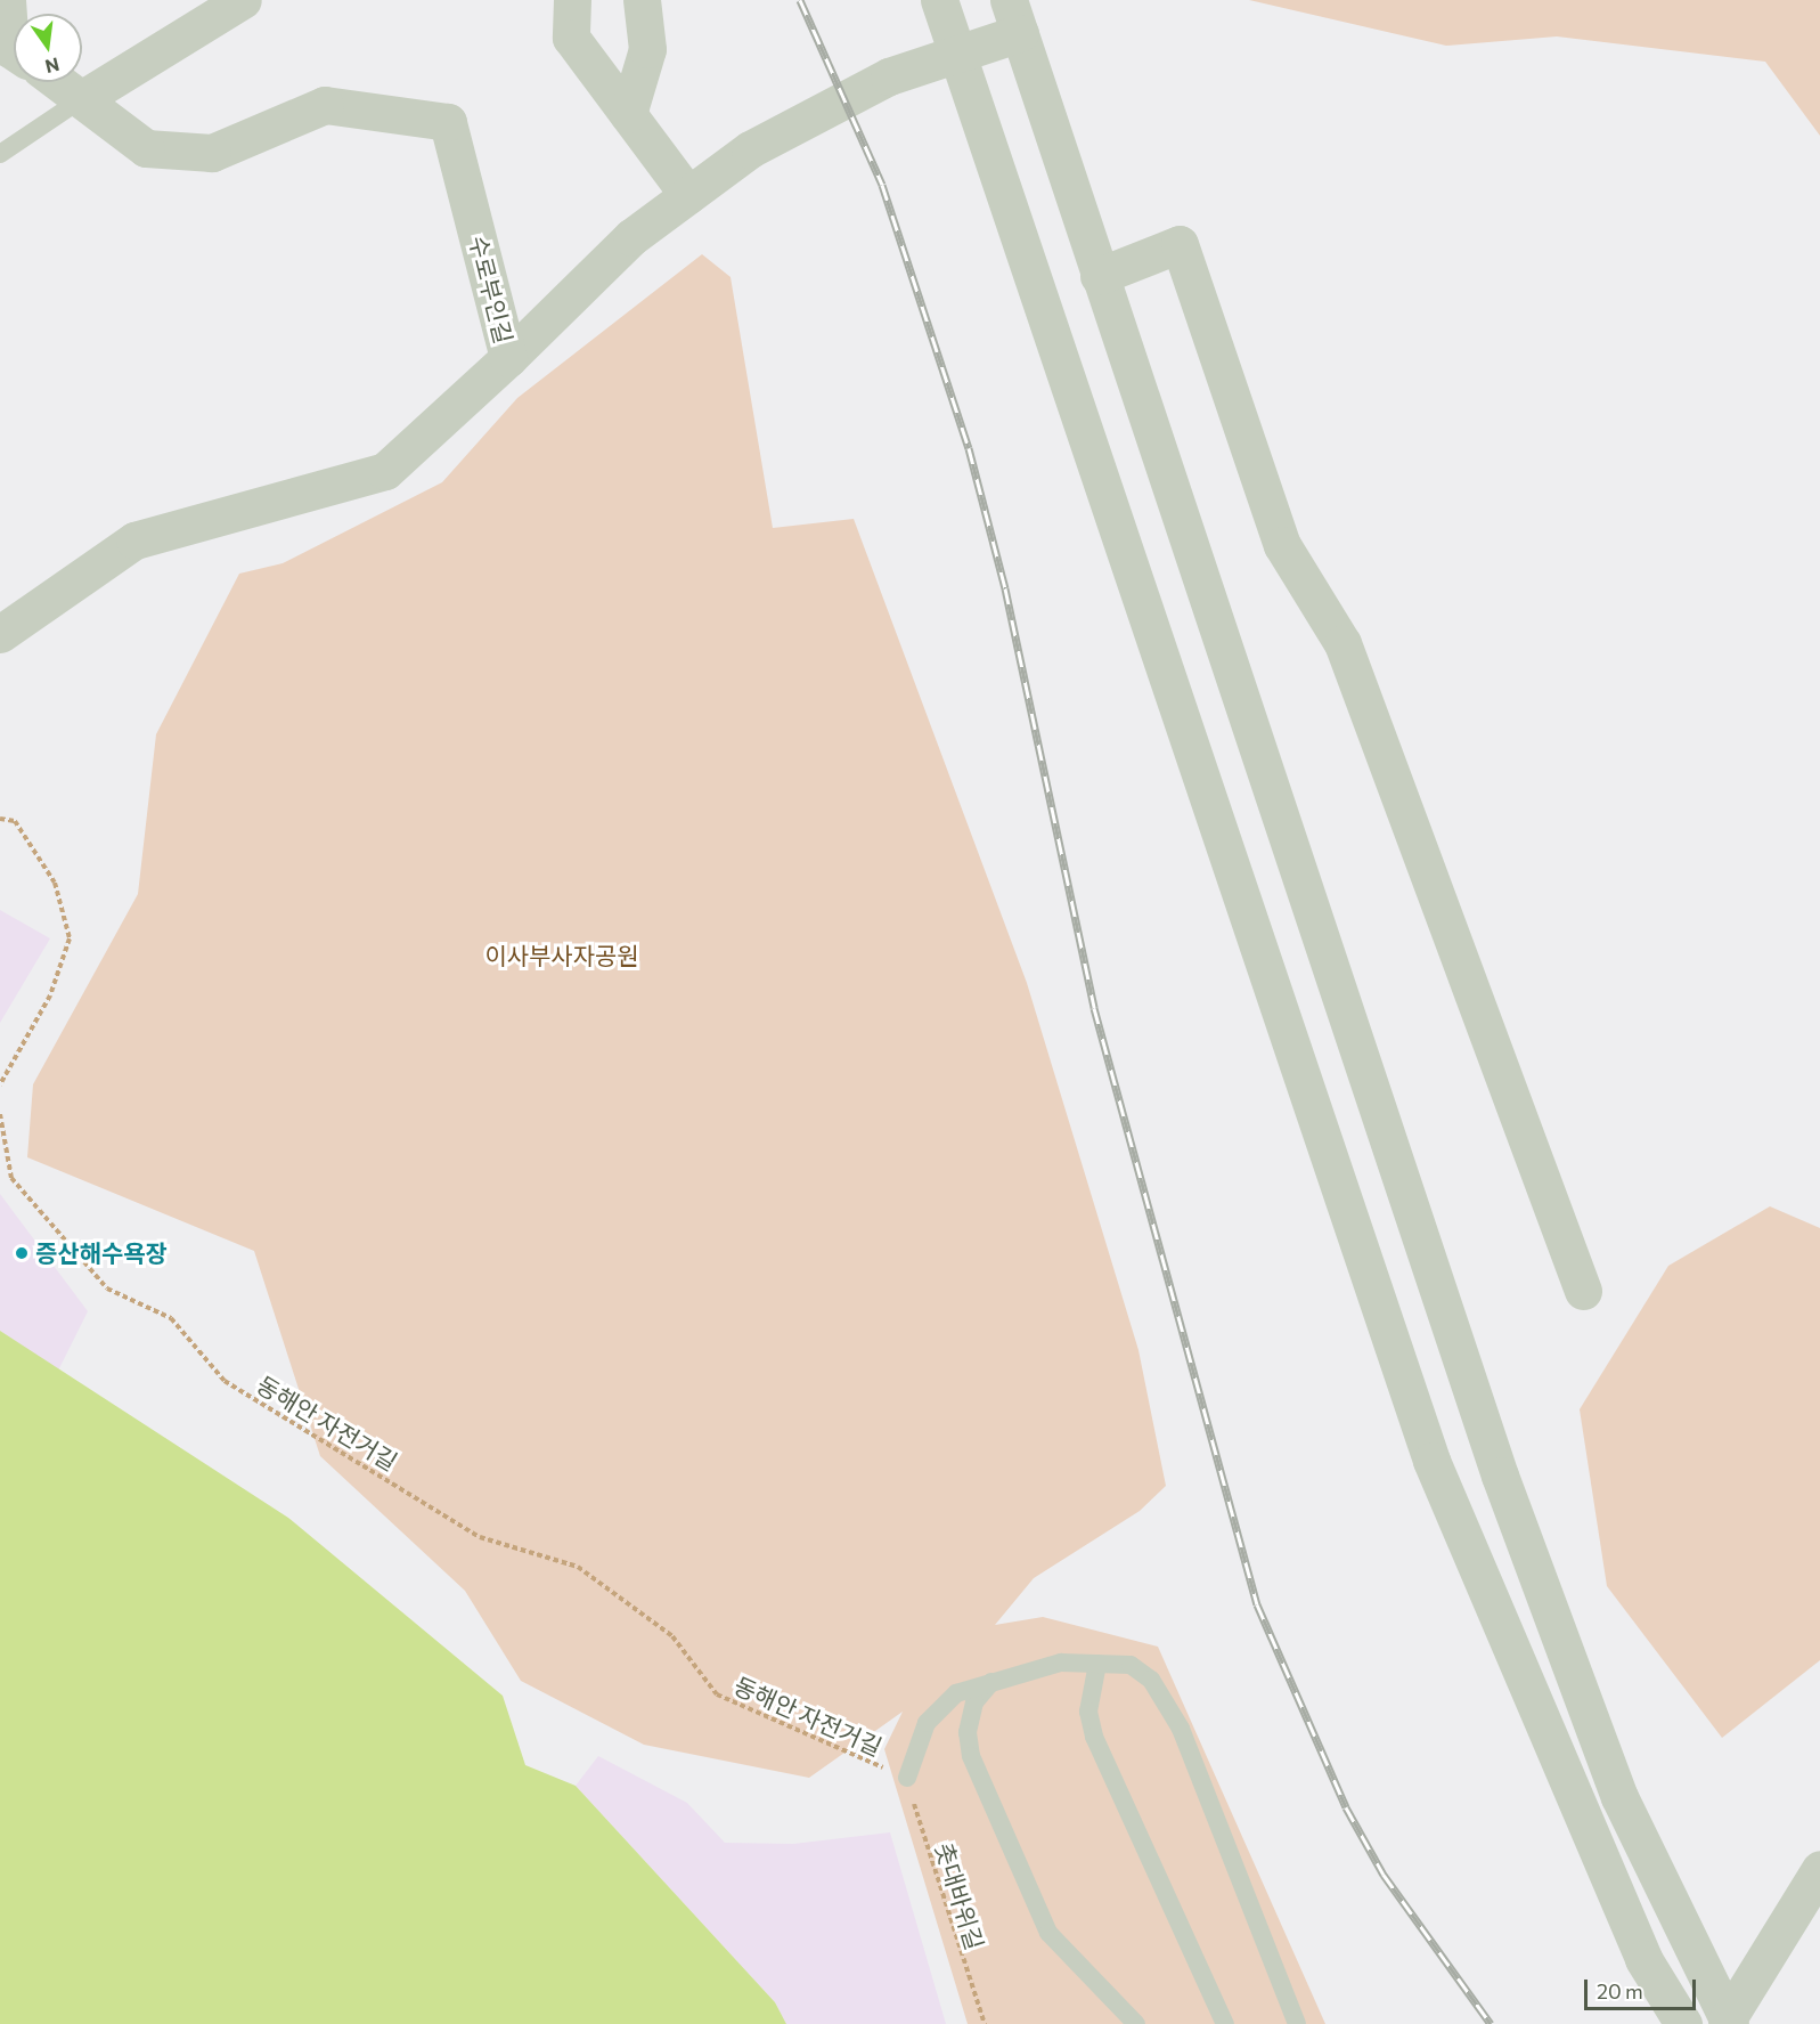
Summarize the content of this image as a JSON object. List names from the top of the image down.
{
  "streets": {
    "street": ["수로부인길"],
    "path": ["동해안 자전거길", "촛대바위길"]
  },
  "crossings": [
    ["동해안 자전거길", "촛대바위길"]
  ],
  "parks": ["이사부사자공원"],
  "places": ["증산해수욕장"],
  "scale_bar": "20 m",
  "north": "bottom"
}
